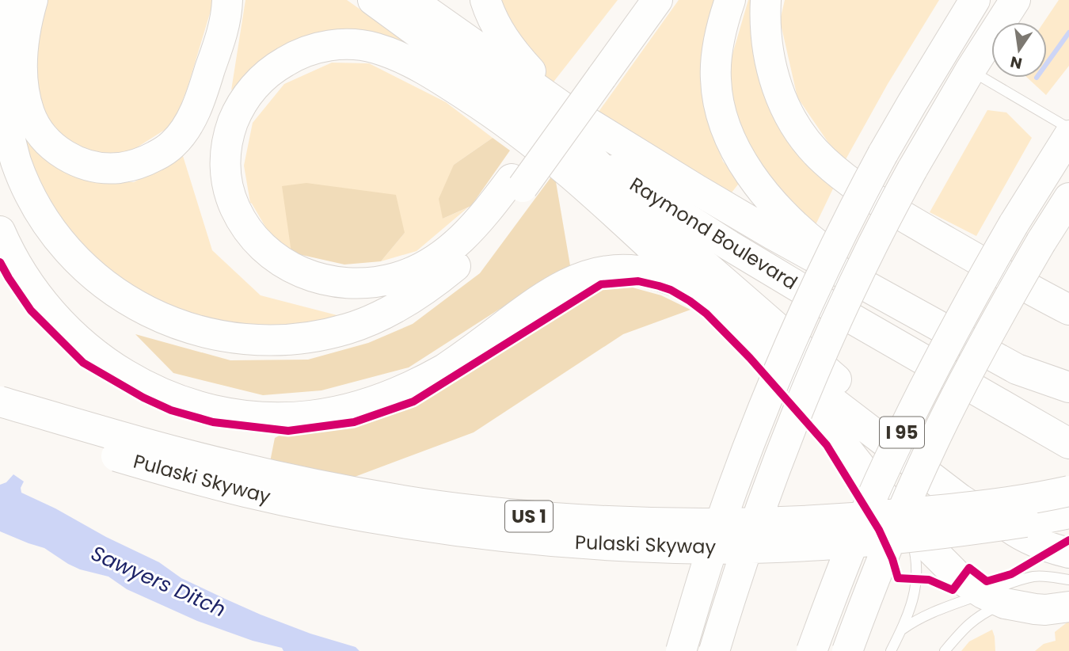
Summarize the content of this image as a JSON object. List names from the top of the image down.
{
  "streets": {
    "main road": [
      "Raymond Boulevard",
      "I 95",
      "Pulaski Skyway",
      "US 1"
    ]
  },
  "water": ["Sawyers Ditch"],
  "north": "bottom"
}
